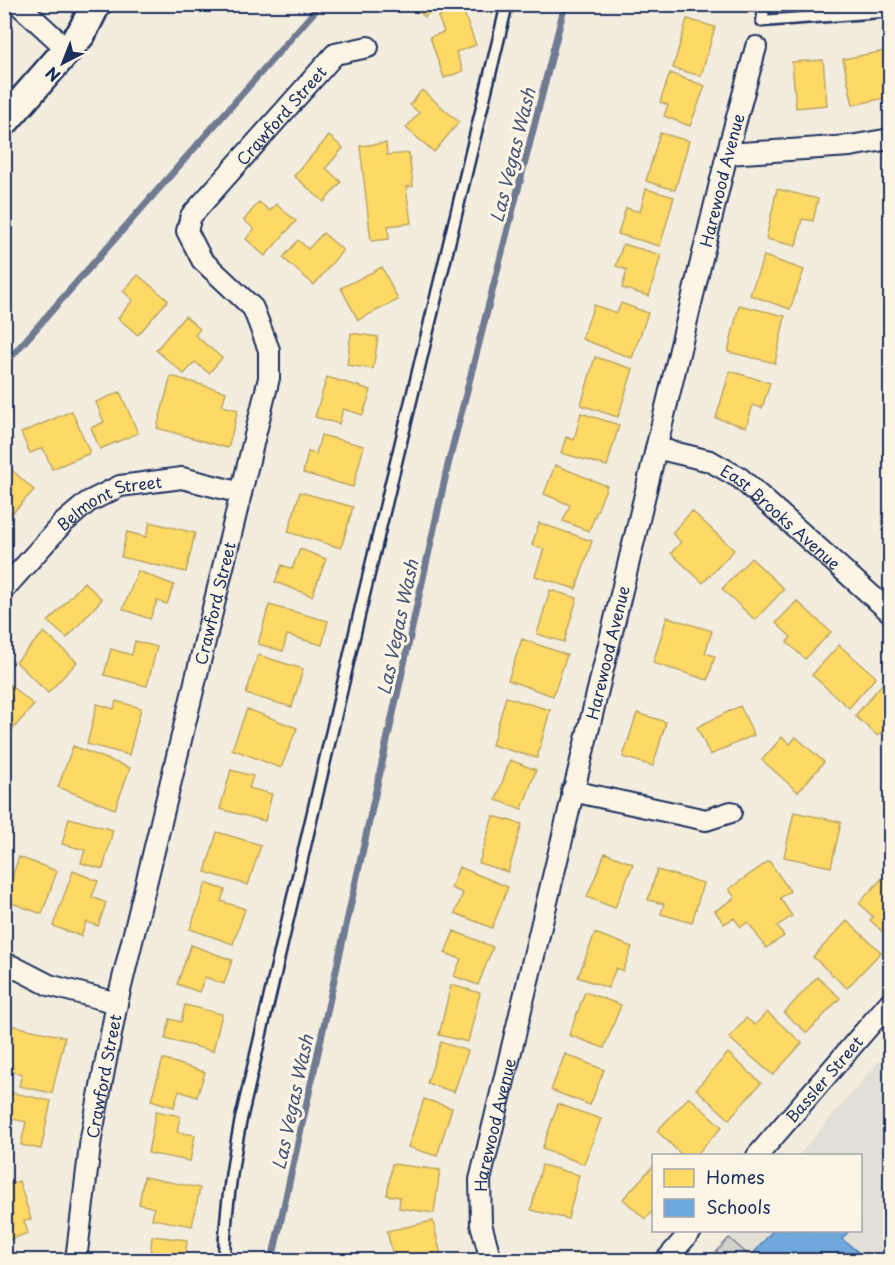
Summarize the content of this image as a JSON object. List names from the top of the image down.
{
  "streets": {
    "street": [
      "Crawford Street",
      "Harewood Avenue",
      "Belmont Street",
      "East Brooks Avenue",
      "Bassler Street"
    ]
  },
  "crossings": [
    ["Crawford Street", "Belmont Street"],
    ["Harewood Avenue", "East Brooks Avenue"]
  ],
  "water": ["Las Vegas Wash"],
  "legend": ["Homes", "Schools"],
  "north": "bottom left"
}
